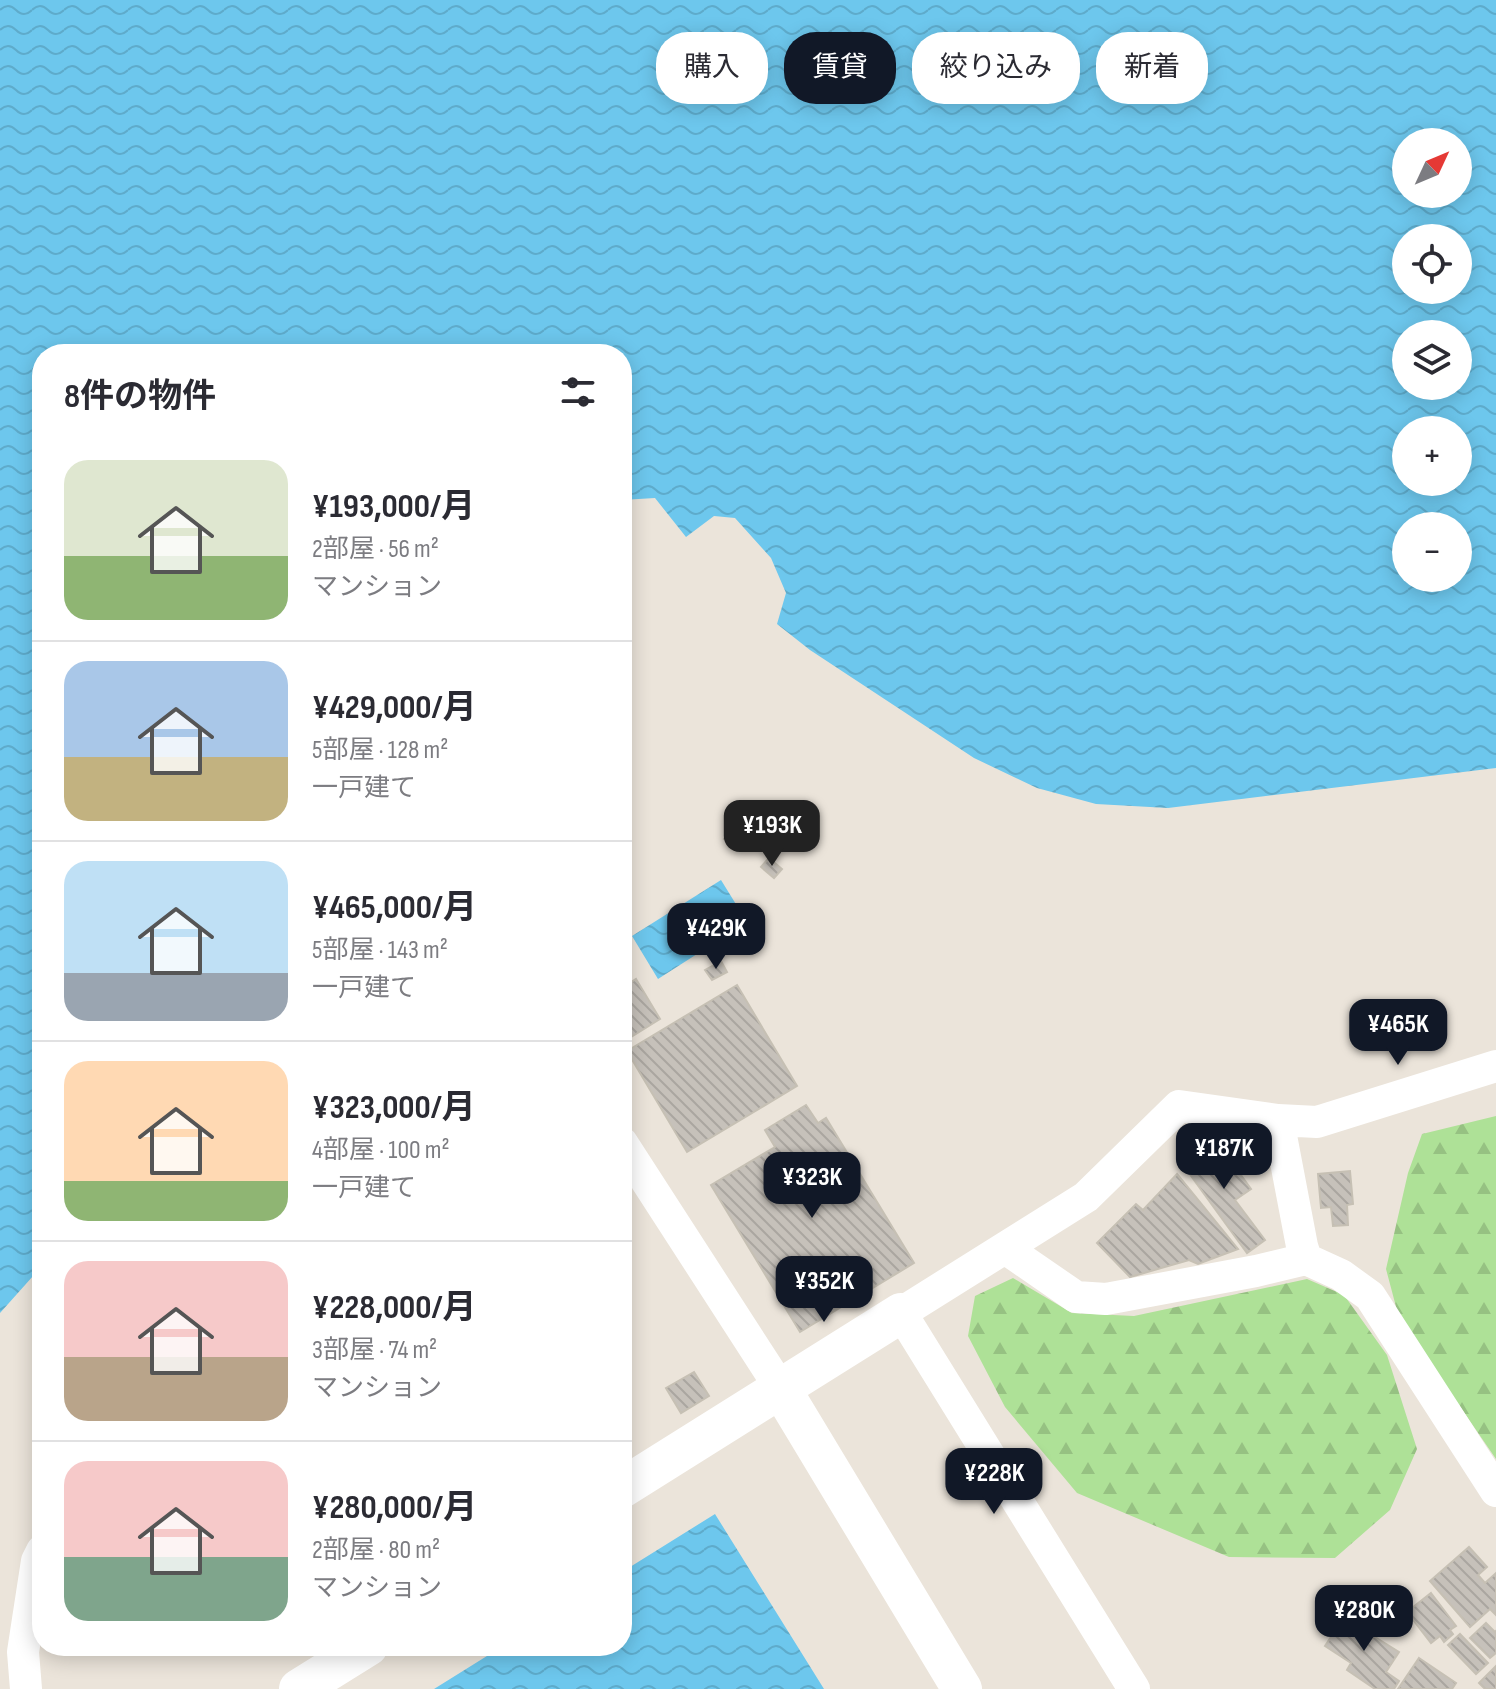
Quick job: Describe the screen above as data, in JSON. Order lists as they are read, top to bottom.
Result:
{
  "north": "top right",
  "page": {
    "chip": [
      "購入",
      "賃貸",
      "絞り込み",
      "新着"
    ],
    "map_buttons": ["+", "−"],
    "heading": "8件の物件",
    "list": [
      {
        "name": "¥193,000/月",
        "note": "2部屋 · 56 m² · マンション"
      },
      {
        "name": "¥429,000/月",
        "note": "5部屋 · 128 m² · 一戸建て"
      },
      {
        "name": "¥465,000/月",
        "note": "5部屋 · 143 m² · 一戸建て"
      },
      {
        "name": "¥323,000/月",
        "note": "4部屋 · 100 m² · 一戸建て"
      },
      {
        "name": "¥228,000/月",
        "note": "3部屋 · 74 m² · マンション"
      },
      {
        "name": "¥280,000/月",
        "note": "2部屋 · 80 m² · マンション"
      }
    ],
    "price": [
      "¥193K",
      "¥429K",
      "¥465K",
      "¥187K",
      "¥323K",
      "¥352K",
      "¥228K",
      "¥280K"
    ]
  }
}
